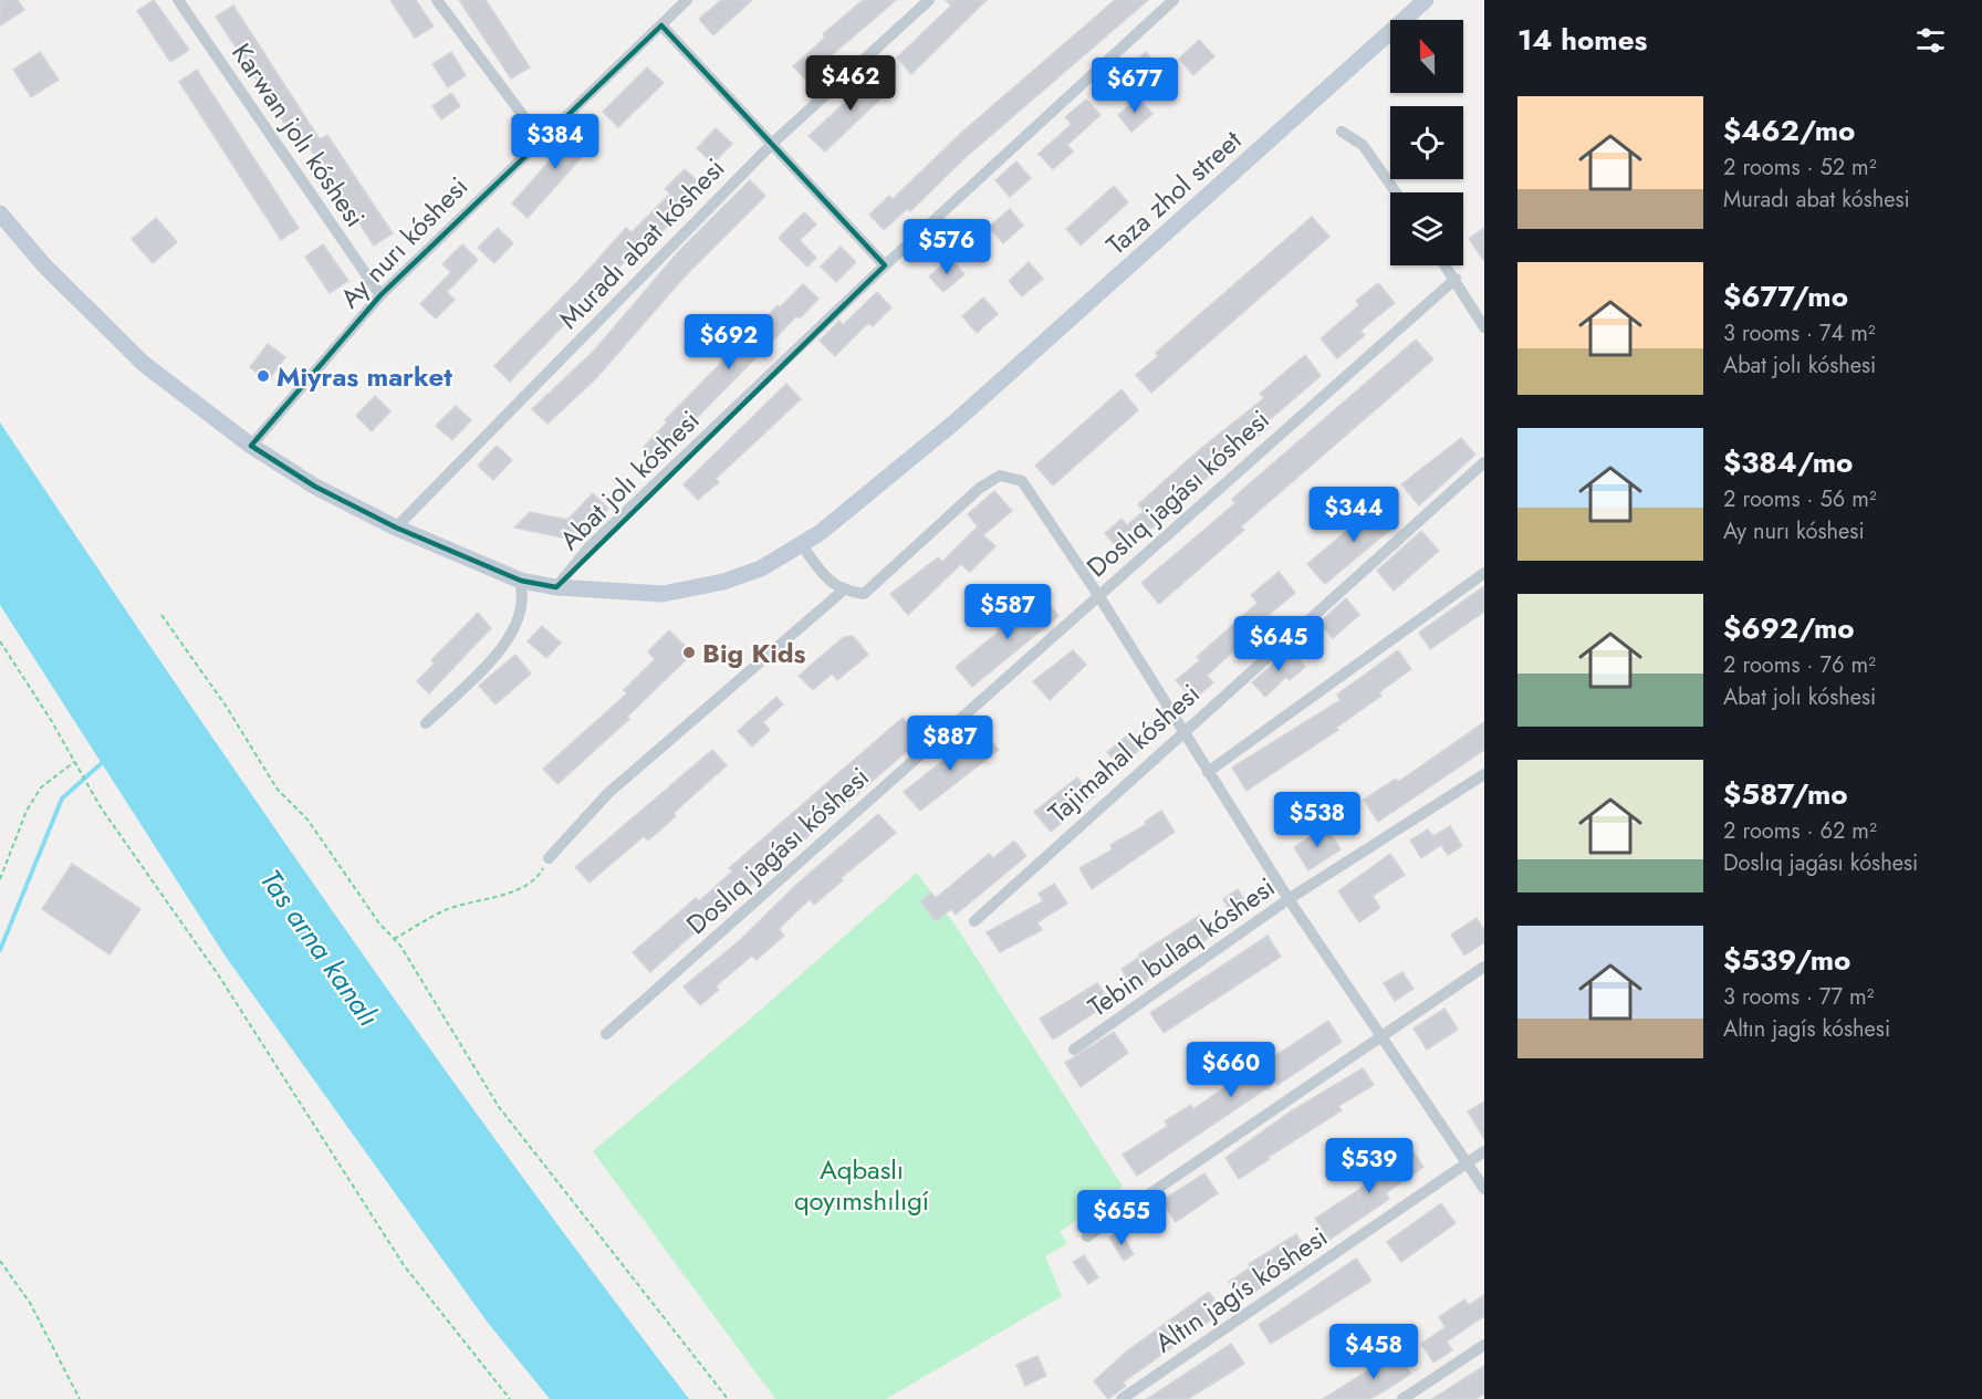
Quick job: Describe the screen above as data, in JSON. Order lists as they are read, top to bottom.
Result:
{
  "streets": {
    "main road": ["Taza zhol street"],
    "street": [
      "Karwan jolı kóshesi",
      "Ay nurı kóshesi",
      "Muradı abat kóshesi",
      "Abat jolı kóshesi",
      "Doslıq jaǵası kóshesi",
      "Tajimahal kóshesi",
      "Tebin bulaq kóshesi",
      "Altın jaǵıs kóshesi"
    ]
  },
  "crossings": [
    ["Karwan jolı kóshesi", "Ay nurı kóshesi"],
    ["Taza zhol street", "Ay nurı kóshesi"],
    ["Taza zhol street", "Muradı abat kóshesi"],
    ["Taza zhol street", "Abat jolı kóshesi"]
  ],
  "water": ["Tas arna kanalı"],
  "parks": ["Aqbaslı qoyımshılıǵı"],
  "places": ["Miyras market", "Big Kids"],
  "north": "top",
  "page": {
    "heading": "14 homes",
    "price": [
      "$462",
      "$677",
      "$384",
      "$576",
      "$692",
      "$344",
      "$587",
      "$645",
      "$887",
      "$538",
      "$660",
      "$539",
      "$655",
      "$458"
    ],
    "list": [
      {
        "name": "$462/mo",
        "note": "2 rooms · 52 m² · Muradı abat kóshesi"
      },
      {
        "name": "$677/mo",
        "note": "3 rooms · 74 m² · Abat jolı kóshesi"
      },
      {
        "name": "$384/mo",
        "note": "2 rooms · 56 m² · Ay nurı kóshesi"
      },
      {
        "name": "$692/mo",
        "note": "2 rooms · 76 m² · Abat jolı kóshesi"
      },
      {
        "name": "$587/mo",
        "note": "2 rooms · 62 m² · Doslıq jaǵası kóshesi"
      },
      {
        "name": "$539/mo",
        "note": "3 rooms · 77 m² · Altın jaǵıs kóshesi"
      }
    ]
  }
}
